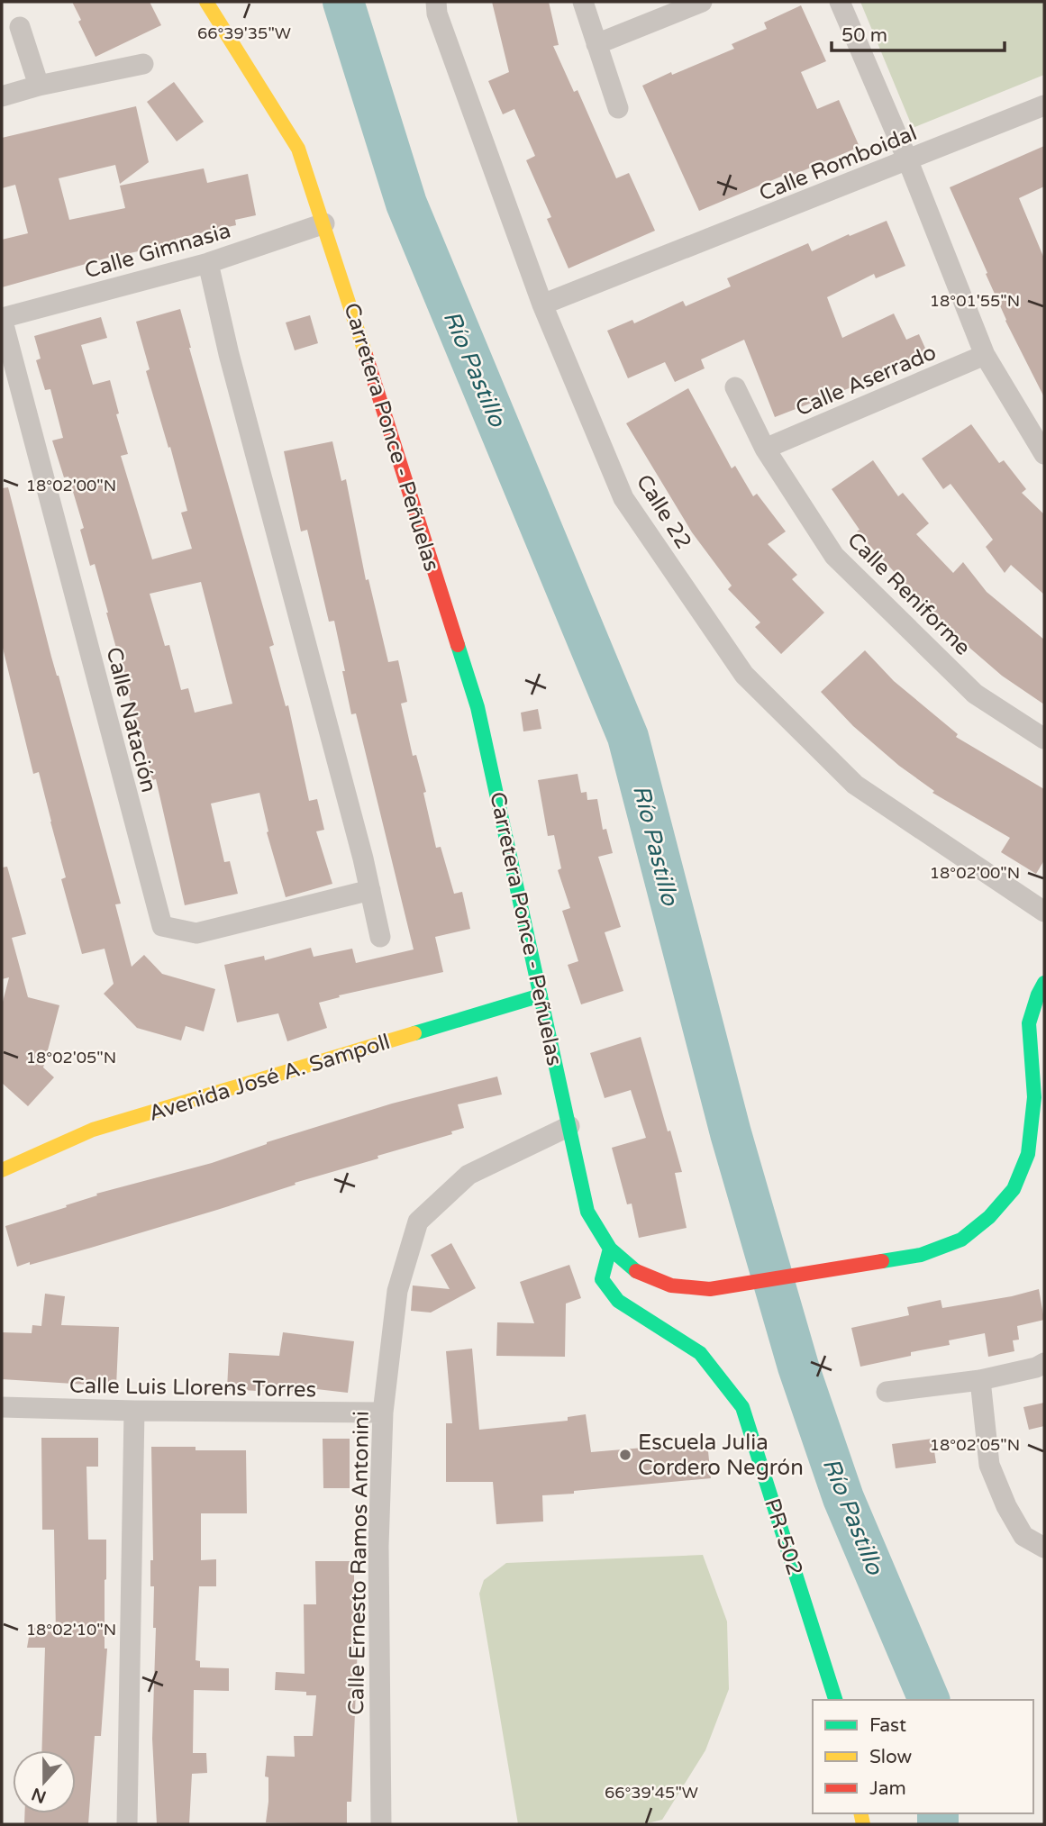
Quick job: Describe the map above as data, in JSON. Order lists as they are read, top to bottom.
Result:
{
  "streets": {
    "main road": ["Carretera Ponce - Peñuelas", "Avenida José A. Sampoll", "PR-502"],
    "street": [
      "Calle Romboidal",
      "Calle Gimnasia",
      "Calle Aserrado",
      "Calle 22",
      "Calle Reniforme",
      "Calle Natación",
      "Calle Luis Llorens Torres",
      "Calle Ernesto Ramos Antonini"
    ]
  },
  "crossings": [
    ["Calle Romboidal", "Calle 22"],
    ["Calle Gimnasia", "Carretera Ponce - Peñuelas"],
    ["Calle Gimnasia", "Calle Natación"],
    ["Calle Aserrado", "Calle Reniforme"],
    ["Carretera Ponce - Peñuelas", "Avenida José A. Sampoll"],
    ["Carretera Ponce - Peñuelas", "PR-502"],
    ["Carretera Ponce - Peñuelas", "Calle Ernesto Ramos Antonini"],
    ["Calle Luis Llorens Torres", "Calle Ernesto Ramos Antonini"]
  ],
  "water": ["Río Pastillo"],
  "places": ["Escuela Julia Cordero Negrón"],
  "legend": ["Fast", "Slow", "Jam"],
  "scale_bar": "50 m",
  "north": "bottom",
  "coordinates": [
    "66°39'35\"W",
    "18°01'55\"N",
    "18°02'00\"N",
    "18°02'05\"N",
    "18°02'10\"N",
    "66°39'45\"W"
  ]
}
